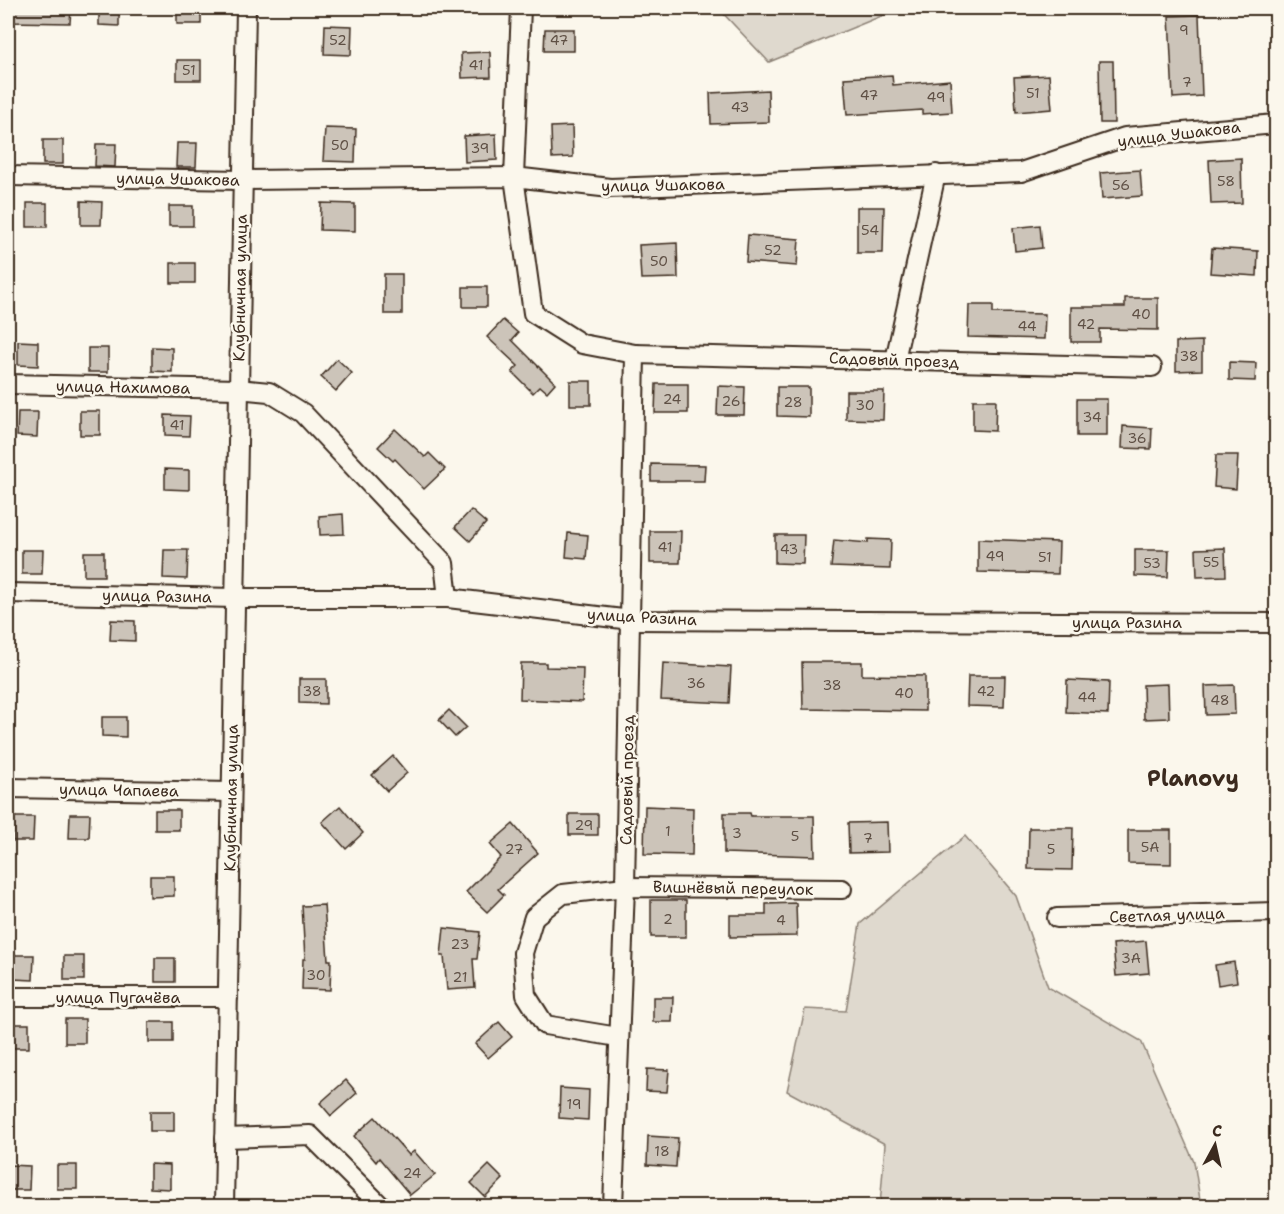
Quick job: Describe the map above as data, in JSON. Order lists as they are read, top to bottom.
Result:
{
  "streets": {
    "street": [
      "улица Ушакова",
      "Клубничная улица",
      "Садовый проезд",
      "улица Нахимова",
      "улица Разина",
      "улица Чапаева",
      "Вишнёвый переулок",
      "Светлая улица",
      "улица Пугачёва"
    ]
  },
  "crossings": [
    ["улица Ушакова", "Клубничная улица"],
    ["улица Ушакова", "Садовый проезд"],
    ["Клубничная улица", "улица Нахимова"],
    ["Клубничная улица", "улица Разина"],
    ["Клубничная улица", "улица Чапаева"],
    ["Клубничная улица", "улица Пугачёва"],
    ["Садовый проезд", "улица Разина"],
    ["Садовый проезд", "Вишнёвый переулок"]
  ],
  "districts": ["Planovy"],
  "house_numbers": [
    "9",
    "52",
    "47",
    "41",
    "51",
    "7",
    "51",
    "47",
    "49",
    "43",
    "50",
    "39",
    "58",
    "56",
    "54",
    "52",
    "50",
    "40",
    "42",
    "44",
    "38",
    "24",
    "26",
    "28",
    "30",
    "34",
    "41",
    "36",
    "41",
    "43",
    "49",
    "51",
    "55",
    "53",
    "36",
    "38",
    "38",
    "42",
    "40",
    "44",
    "48",
    "29",
    "1",
    "3",
    "5",
    "7",
    "5А",
    "27",
    "5",
    "2",
    "4",
    "23",
    "3А",
    "30",
    "21",
    "19",
    "18",
    "24"
  ],
  "north": "top"
}
